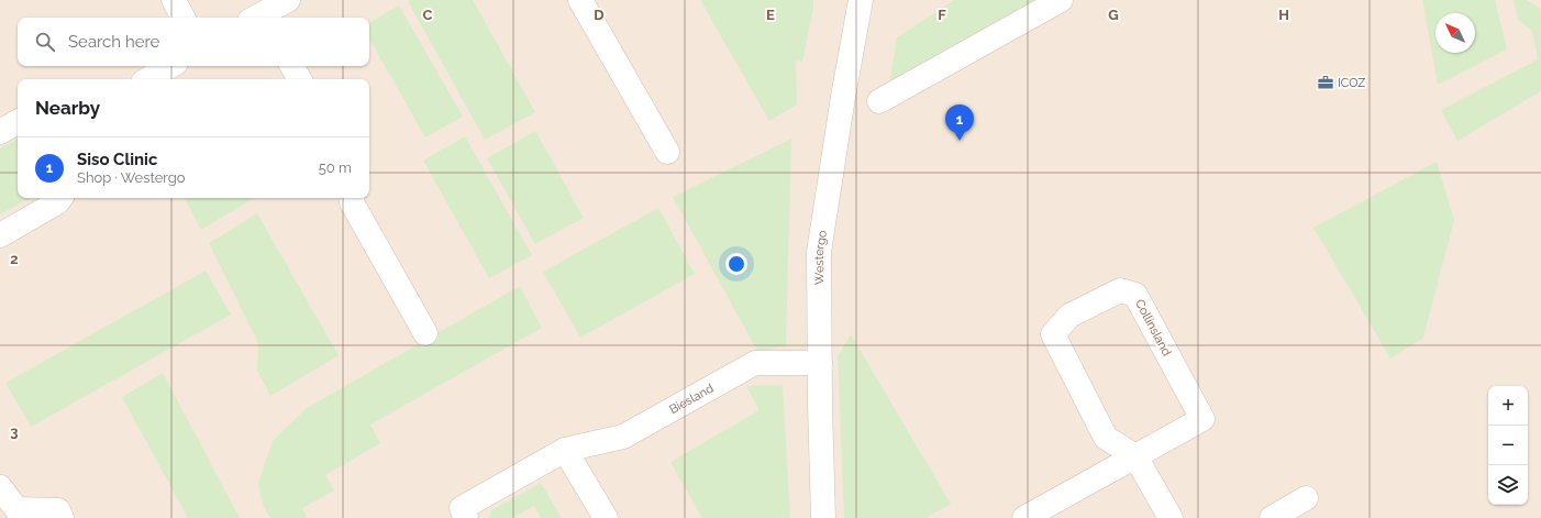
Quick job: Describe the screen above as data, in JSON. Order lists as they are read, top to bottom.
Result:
{
  "streets": {
    "street": ["Westergo", "Collinsland", "Biesland"]
  },
  "crossings": [
    ["Westergo", "Biesland"]
  ],
  "places": {
    "office": ["ICOZ"]
  },
  "north": "top left",
  "page": {
    "search": "Search here",
    "heading": "Nearby",
    "pins": "1",
    "list": [
      {
        "mark": "1",
        "name": "Siso Clinic",
        "note": "Shop · Westergo",
        "value": "50 m"
      }
    ],
    "map_buttons": ["+", "−"]
  },
  "grid": {
    "columns": [
      "C",
      "D",
      "E",
      "F",
      "G",
      "H"
    ],
    "rows": ["2", "3"]
  }
}
